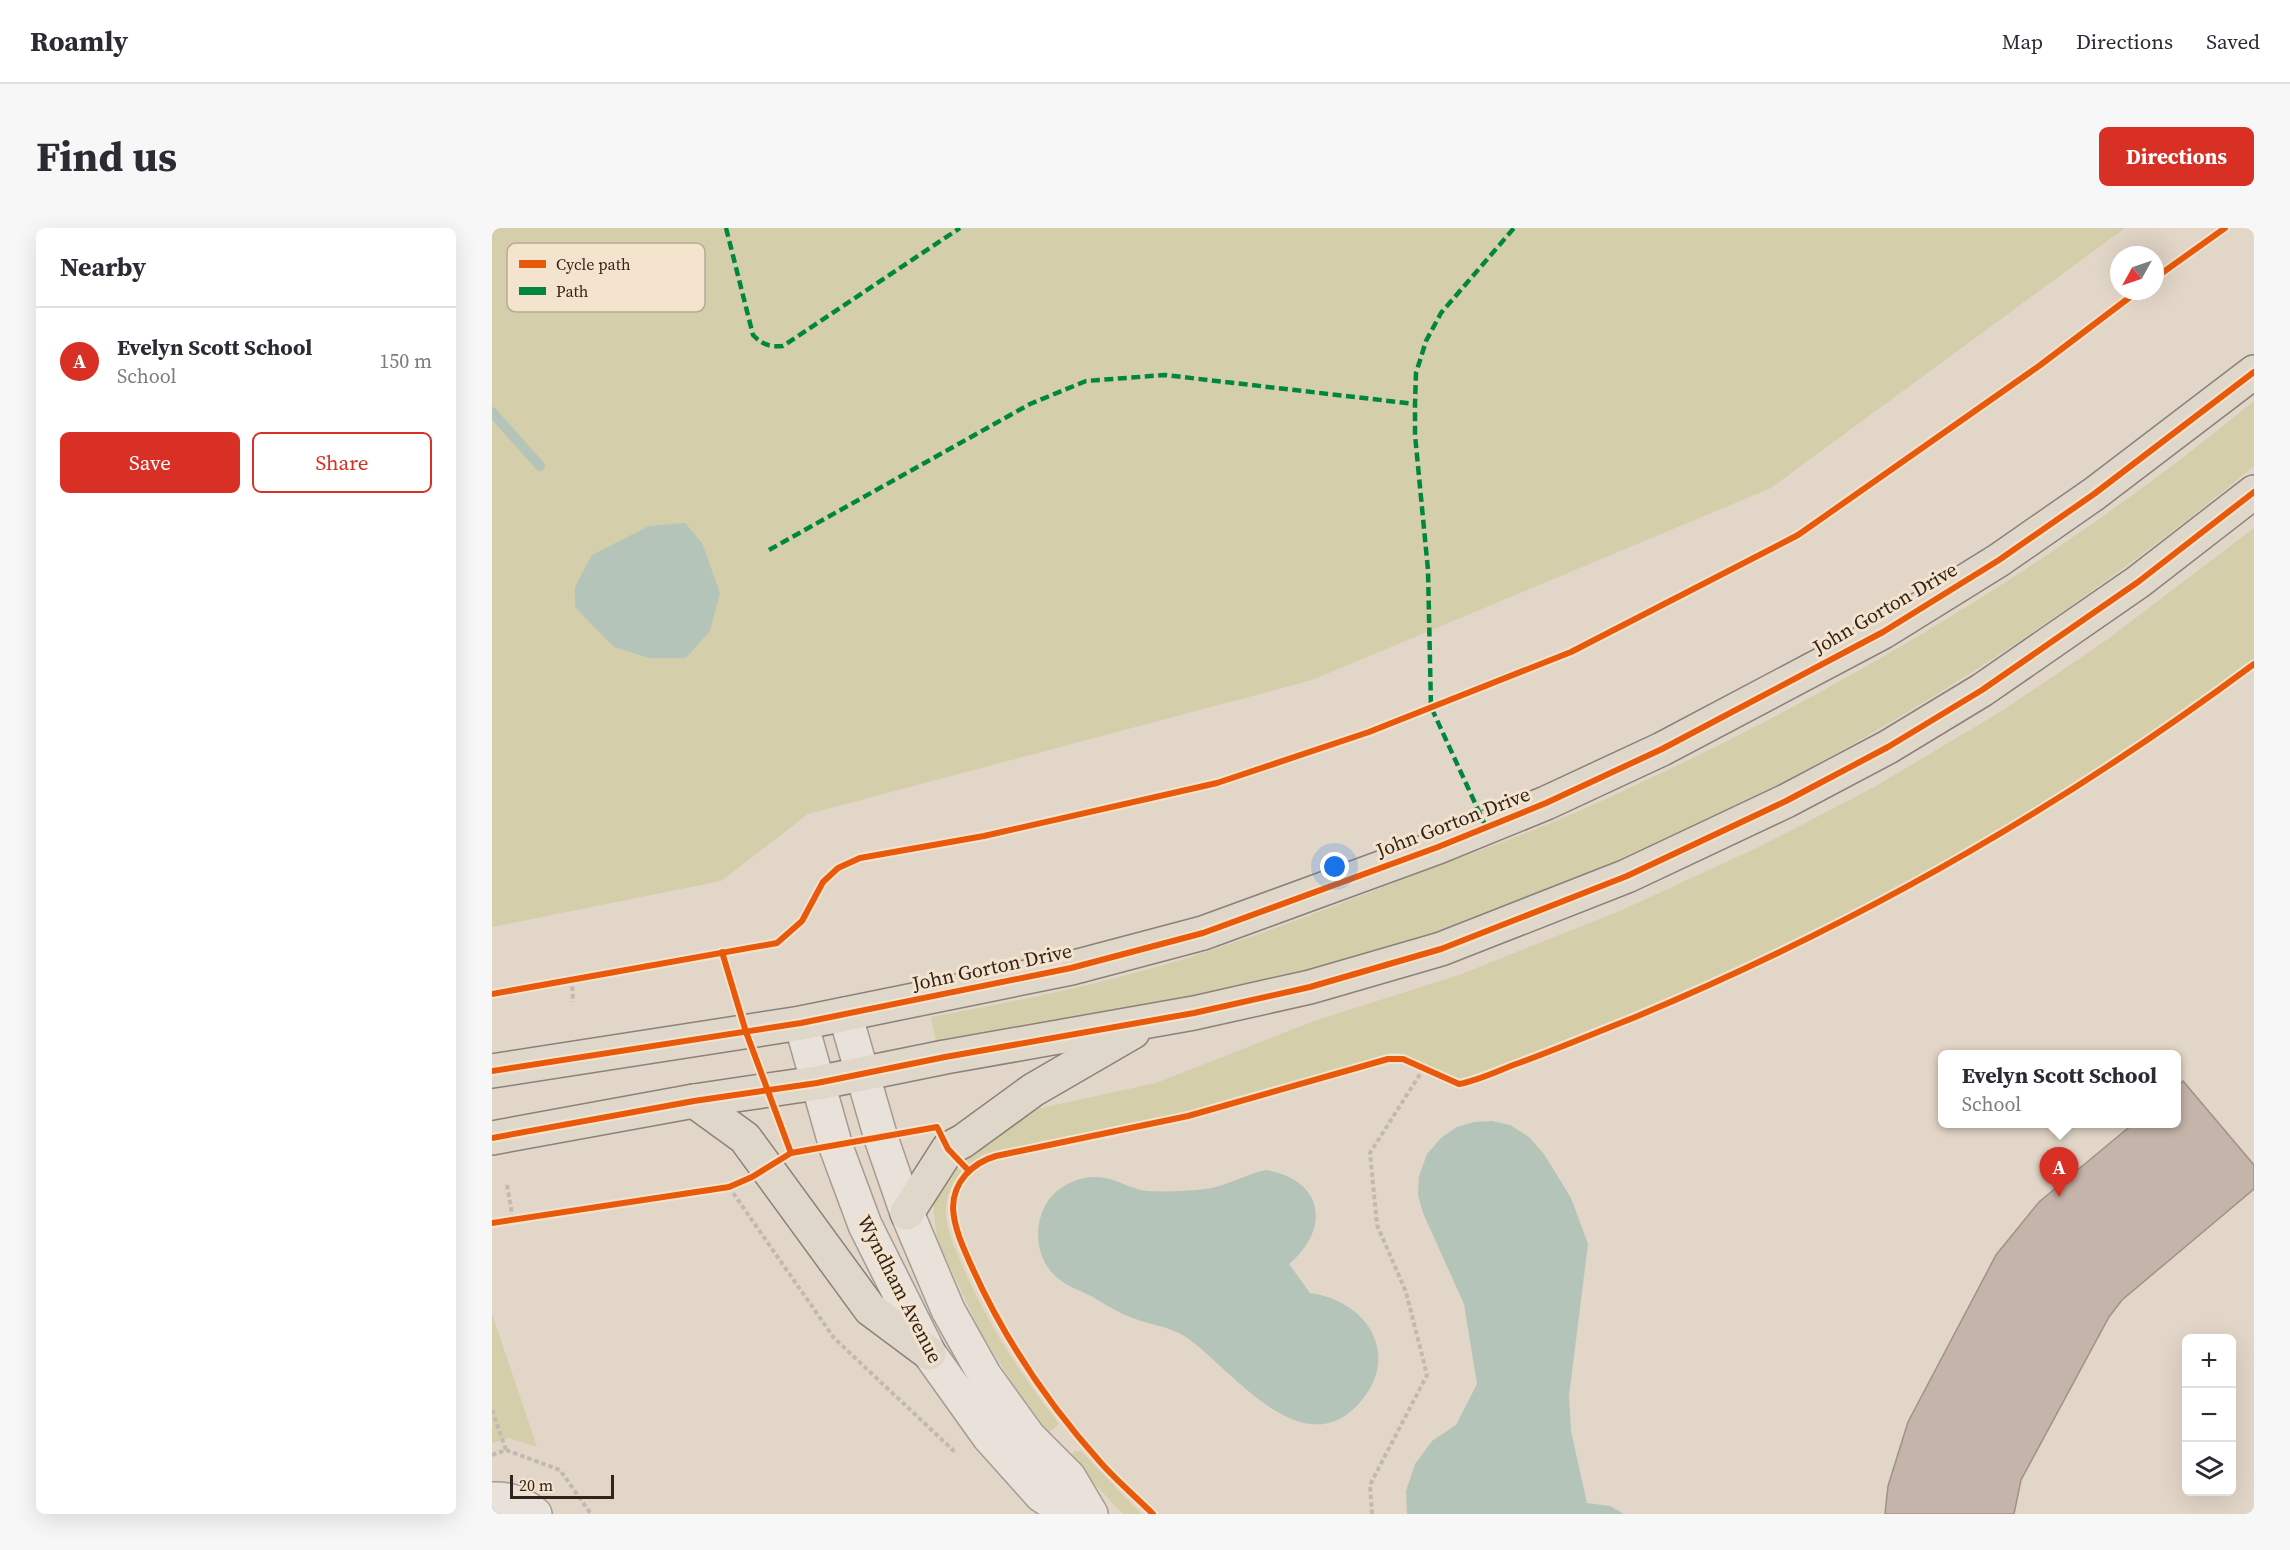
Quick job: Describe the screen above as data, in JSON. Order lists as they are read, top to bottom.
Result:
{
  "streets": {
    "main road": ["John Gorton Drive"],
    "street": ["Wyndham Avenue"]
  },
  "crossings": [
    ["John Gorton Drive", "Wyndham Avenue"]
  ],
  "legend": ["Cycle path", "Path"],
  "scale_bar": "20 m",
  "north": "bottom left",
  "page": {
    "header": "Roamly",
    "nav": ["Map", "Directions", "Saved"],
    "title": "Find us",
    "buttons": [
      "Directions",
      ["Save", "Share"]
    ],
    "heading": "Nearby",
    "list": [
      {
        "mark": "A",
        "name": "Evelyn Scott School",
        "note": "School",
        "value": "150 m"
      }
    ],
    "popup": ["Evelyn Scott School", "School"],
    "pins": "A",
    "map_buttons": ["+", "−"],
    "scale": "20 m"
  }
}
